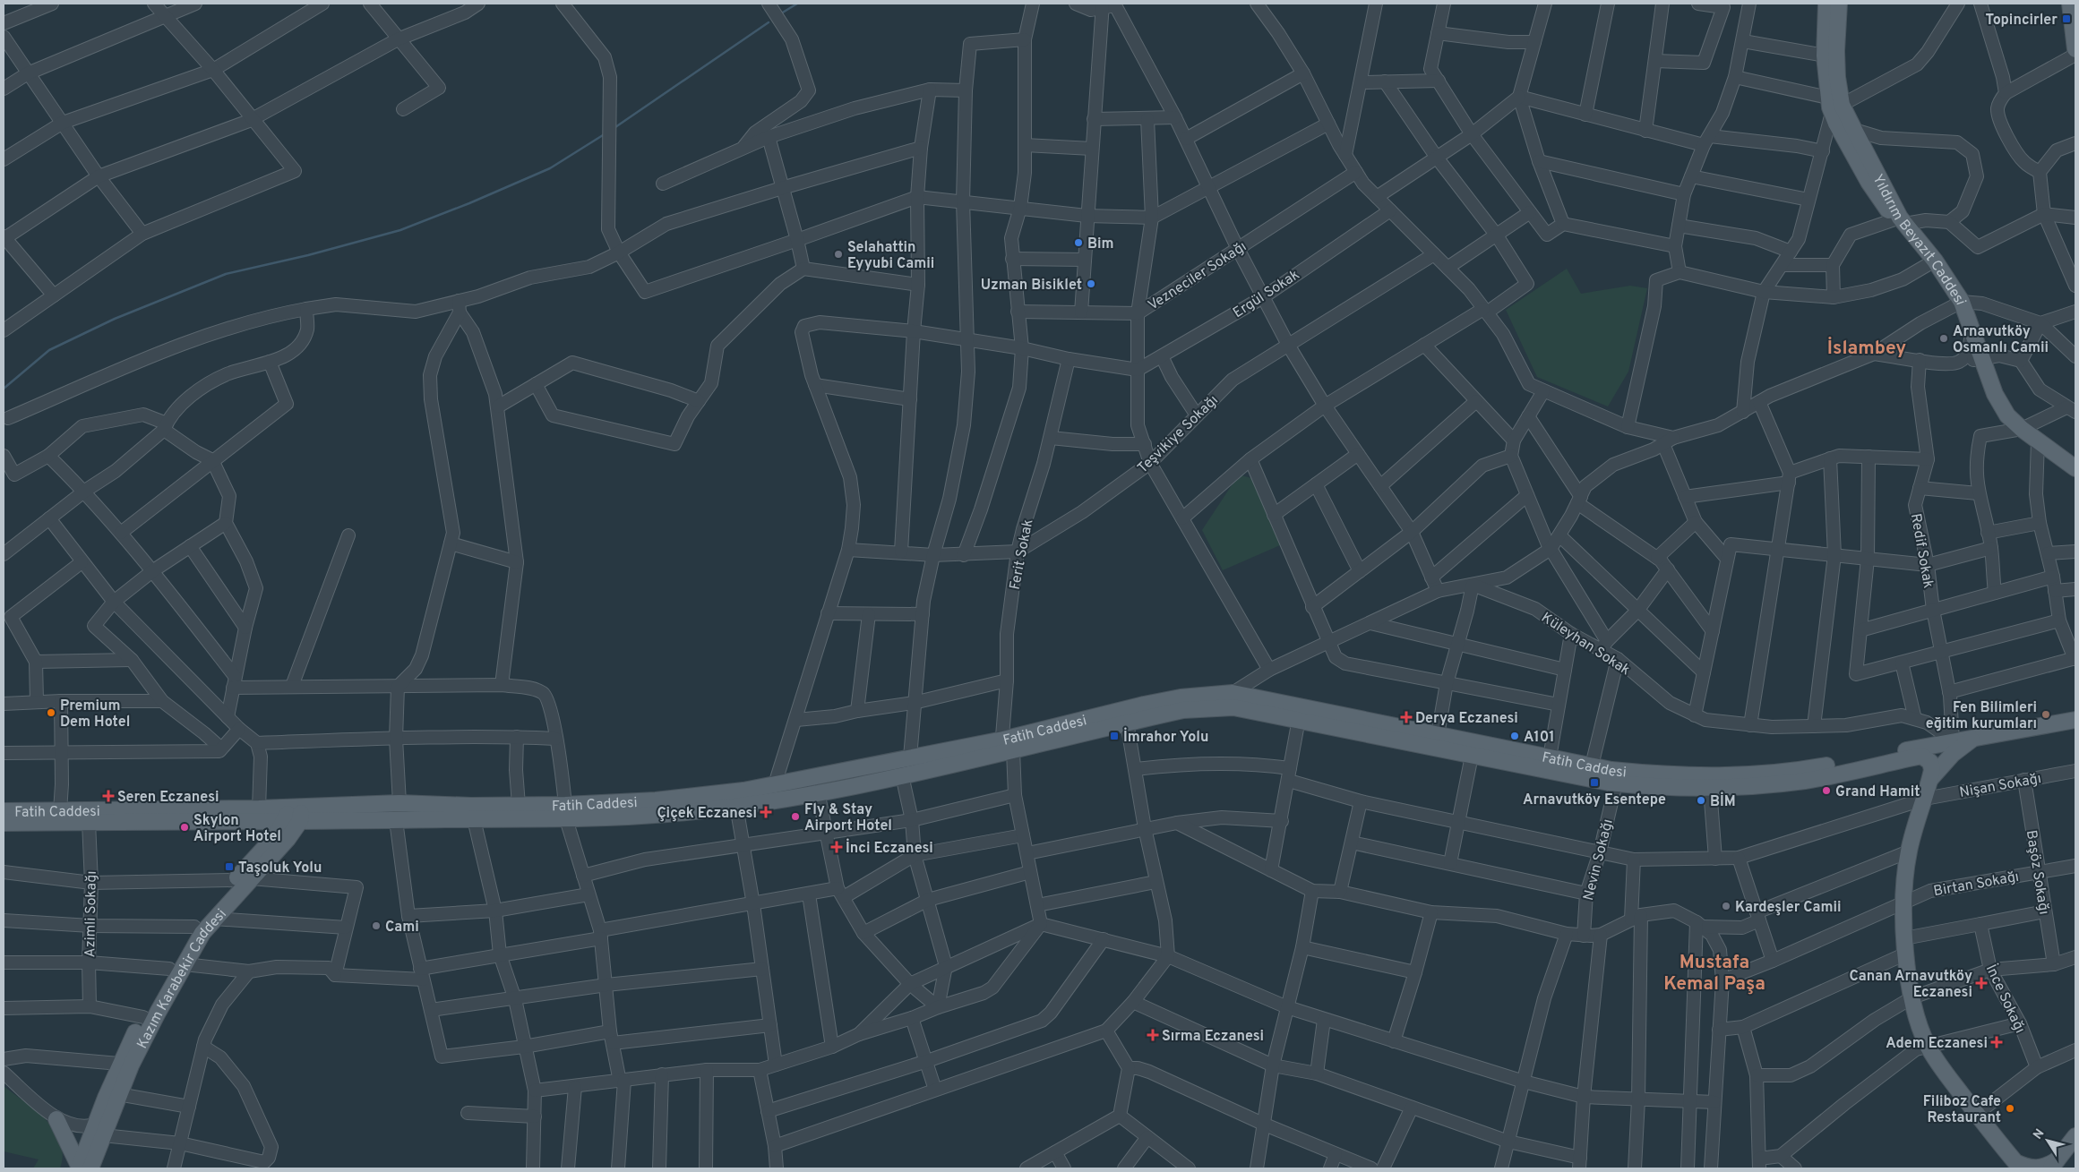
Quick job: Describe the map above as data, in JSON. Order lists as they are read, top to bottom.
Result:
{
  "streets": {
    "main road": ["Yıldırım Beyazıt Caddesi", "Fatih Caddesi", "Kazım Karabekir Caddesi"],
    "street": [
      "Vezneciler Sokağı",
      "Ergül Sokak",
      "Teşvikiye Sokağı",
      "Redif Sokak",
      "Ferit Sokak",
      "Küleyhan Sokak",
      "Nişan Sokağı",
      "Nevin Sokağı",
      "Başöz Sokağı",
      "Birtan Sokağı",
      "Azimli Sokağı",
      "İnce Sokağı"
    ]
  },
  "crossings": [
    ["Teşvikiye Sokağı", "Ferit Sokak"],
    ["Redif Sokak", "Küleyhan Sokak"],
    ["Redif Sokak", "Fatih Caddesi"],
    ["Ferit Sokak", "Fatih Caddesi"],
    ["Küleyhan Sokak", "Fatih Caddesi"],
    ["Fatih Caddesi", "Azimli Sokağı"],
    ["Fatih Caddesi", "Kazım Karabekir Caddesi"],
    ["Nişan Sokağı", "Nevin Sokağı"],
    ["Nişan Sokağı", "Başöz Sokağı"],
    ["Başöz Sokağı", "Birtan Sokağı"]
  ],
  "districts": ["İslambey", "Mustafa Kemal Paşa"],
  "places": {
    "transit": [
      "Topincirler",
      "İmrahor Yolu",
      "Arnavutköy Esentepe",
      "Taşoluk Yolu"
    ],
    "other": [
      "Bim",
      "Selahattin Eyyubi Camii",
      "Uzman Bisiklet",
      "Arnavutköy Osmanlı Camii",
      "Premium Dem Hotel",
      "Fen Bilimleri eğitim kurumları",
      "A101",
      "Grand Hamit",
      "BİM",
      "Fly & Stay Airport Hotel",
      "Skylon Airport Hotel",
      "Kardeşler Camii",
      "Cami",
      "Filiboz Cafe Restaurant"
    ],
    "health": [
      "Derya Eczanesi",
      "Seren Eczanesi",
      "Çiçek Eczanesi",
      "İnci Eczanesi",
      "Canan Arnavutköy Eczanesi",
      "Sırma Eczanesi",
      "Adem Eczanesi"
    ]
  },
  "north": "top left"
}
